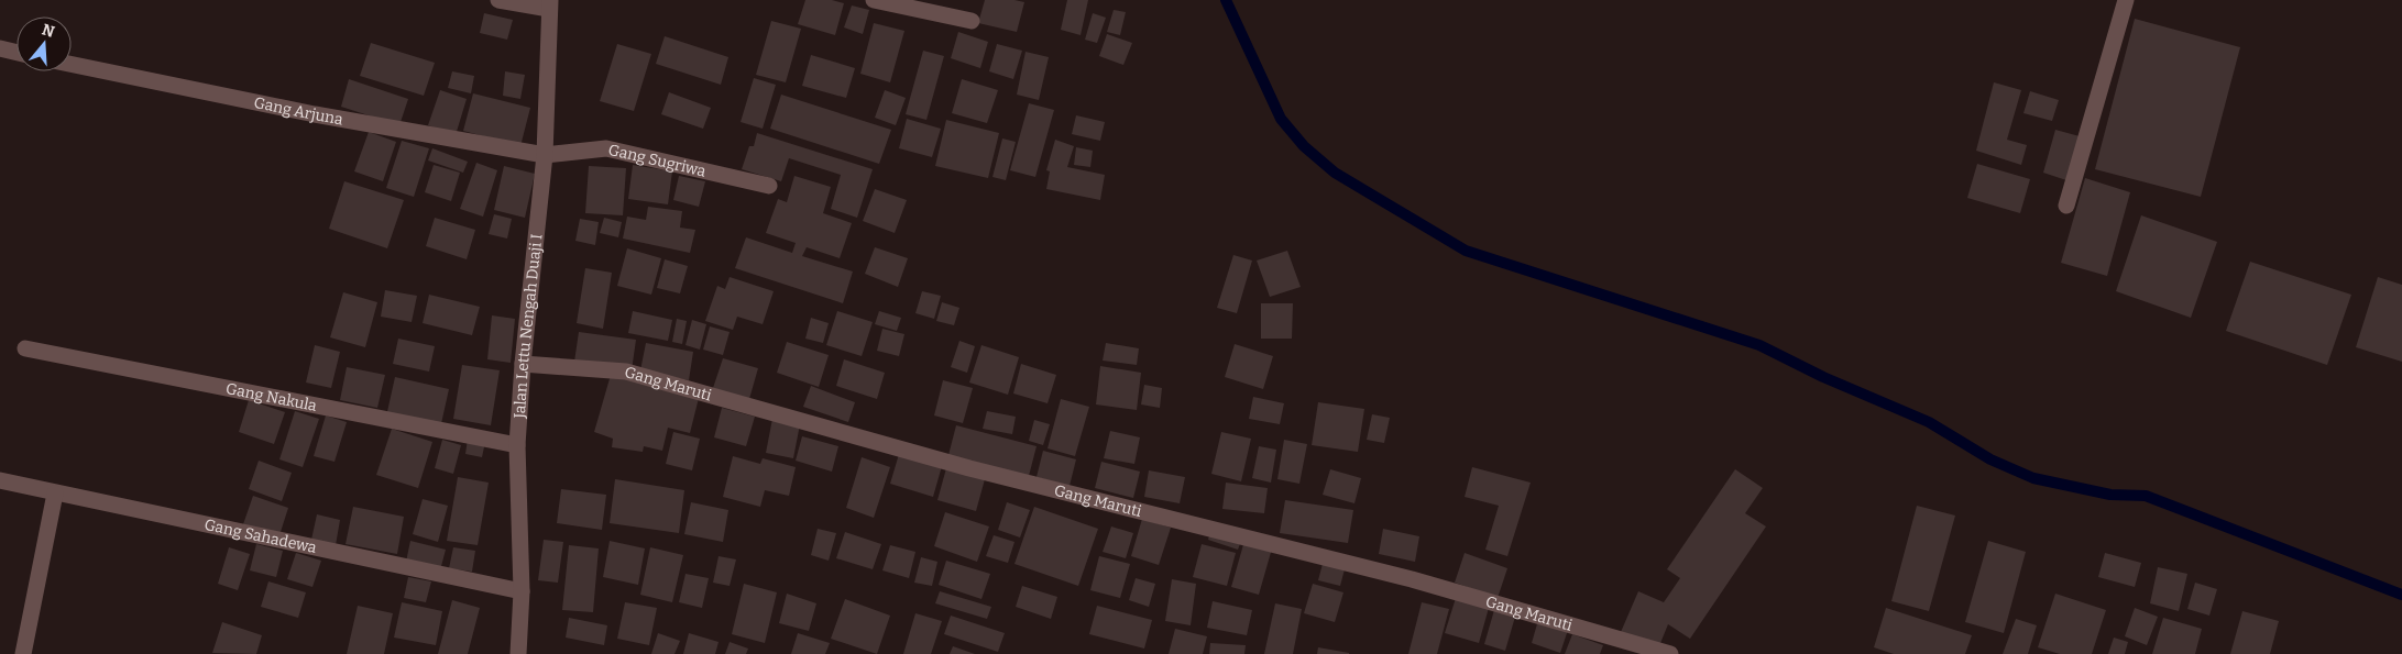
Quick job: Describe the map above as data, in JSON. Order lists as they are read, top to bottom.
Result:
{
  "streets": {
    "street": [
      "Gang Arjuna",
      "Gang Sugriwa",
      "Jalan Lettu Nengah Duaji I",
      "Gang Maruti",
      "Gang Nakula",
      "Gang Sahadewa"
    ]
  },
  "crossings": [
    ["Gang Arjuna", "Gang Sugriwa"],
    ["Gang Arjuna", "Jalan Lettu Nengah Duaji I"],
    ["Gang Sugriwa", "Jalan Lettu Nengah Duaji I"],
    ["Jalan Lettu Nengah Duaji I", "Gang Maruti"],
    ["Jalan Lettu Nengah Duaji I", "Gang Nakula"],
    ["Jalan Lettu Nengah Duaji I", "Gang Sahadewa"]
  ],
  "north": "top"
}
